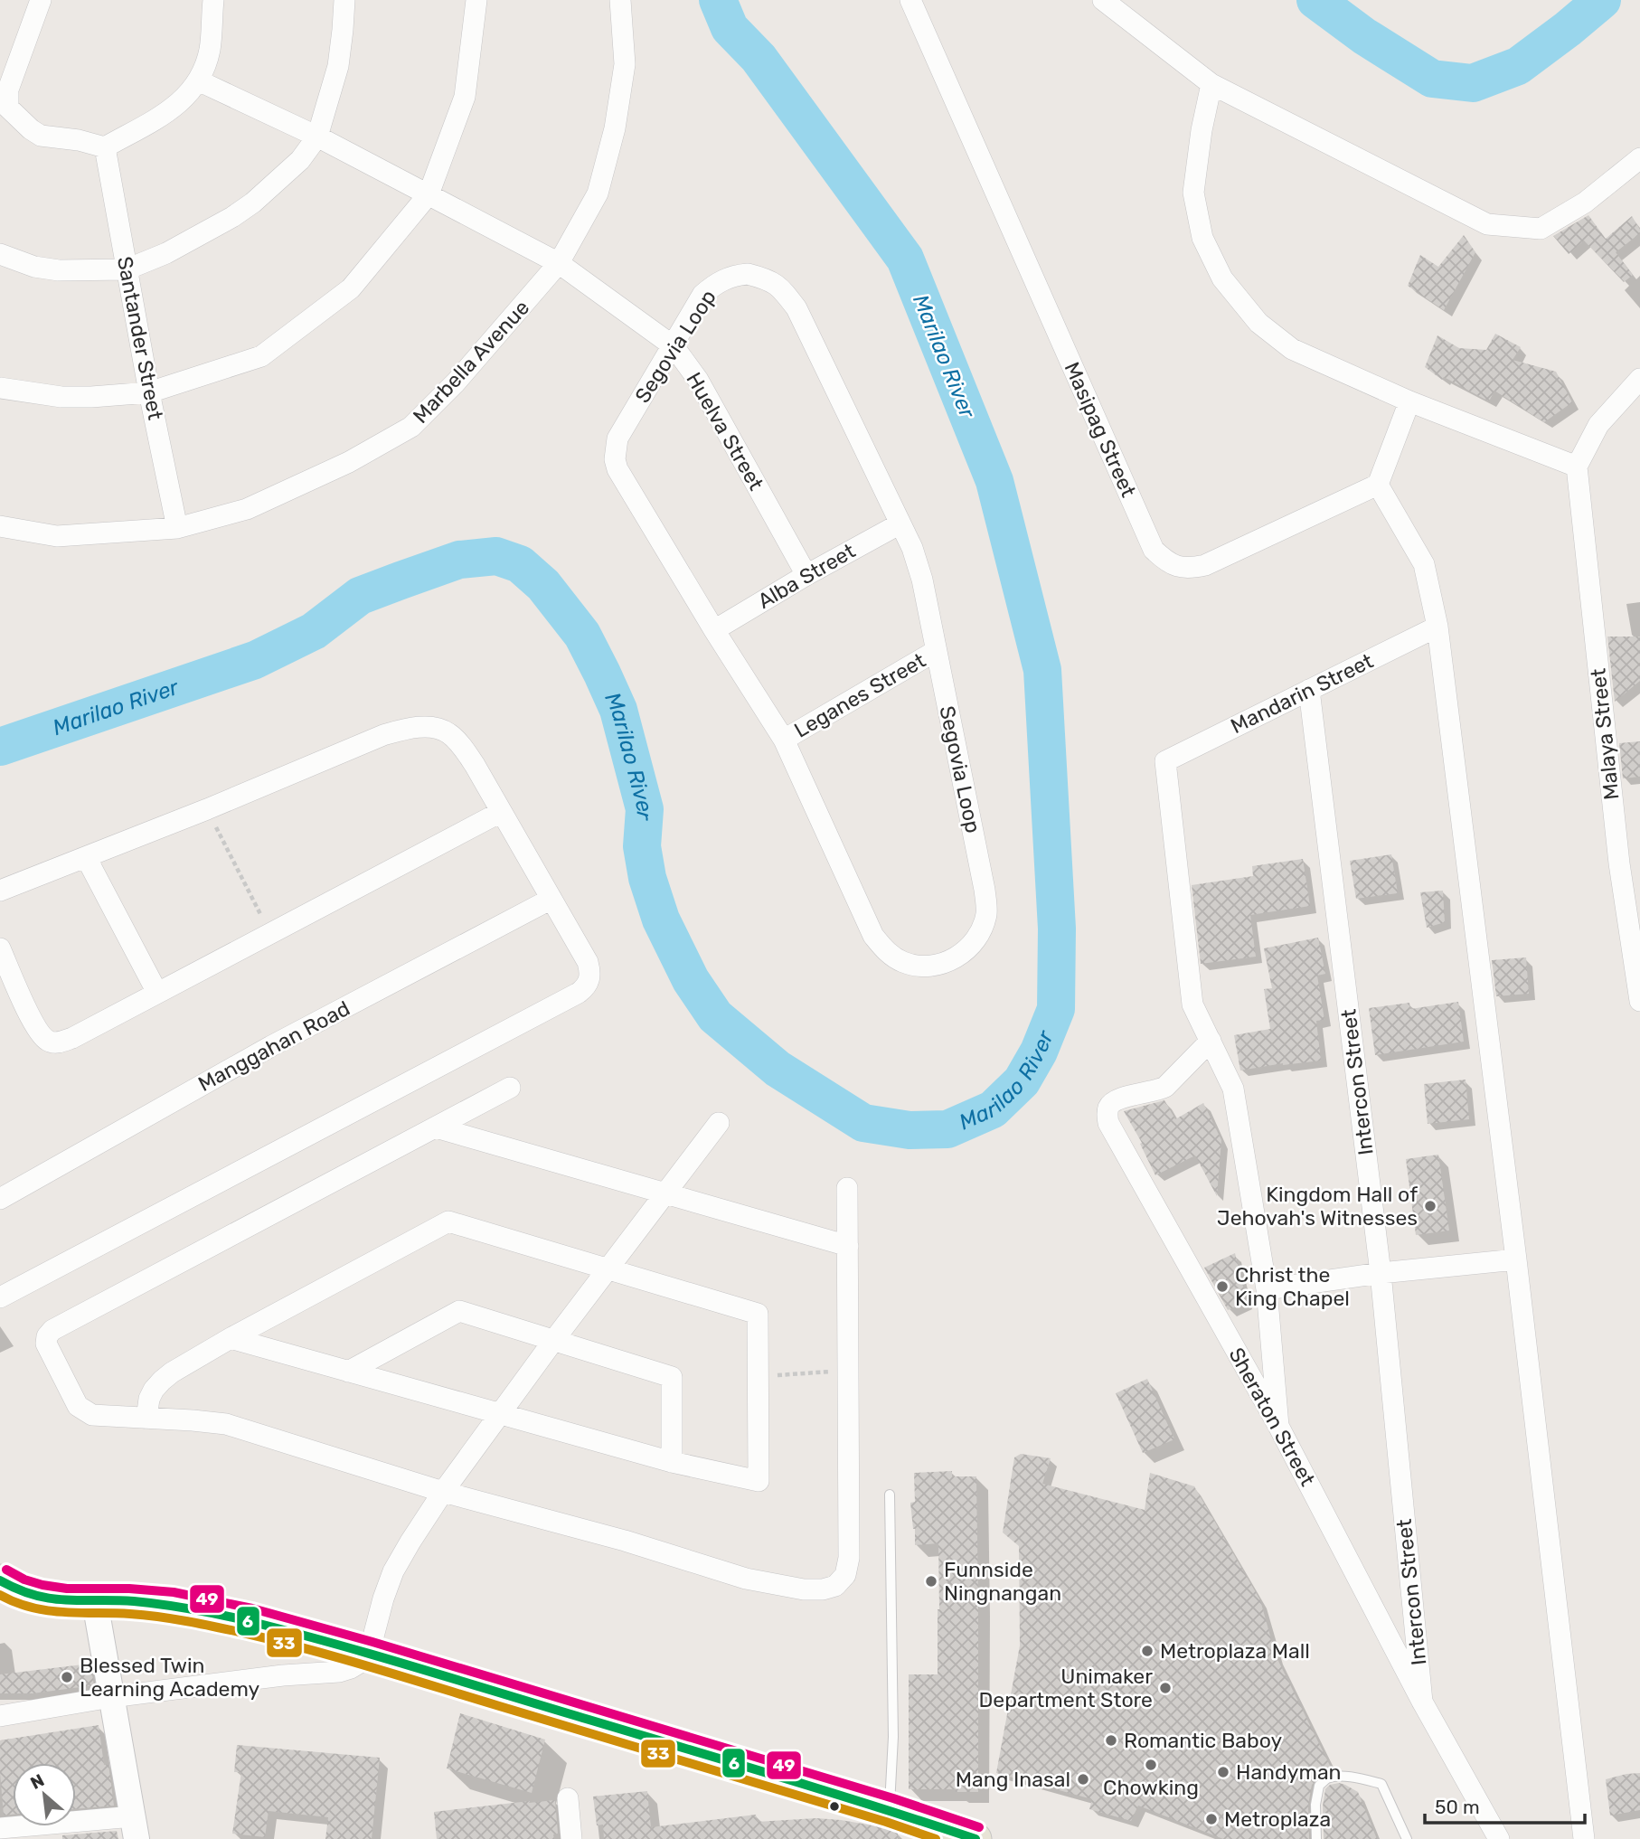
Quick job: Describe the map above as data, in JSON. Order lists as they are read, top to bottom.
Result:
{
  "streets": {
    "street": [
      "Santander Street",
      "Segovia Loop",
      "Marbella Avenue",
      "Masipag Street",
      "Huelva Street",
      "Alba Street",
      "Mandarin Street",
      "Leganes Street",
      "Malaya Street",
      "Manggahan Road",
      "Intercon Street",
      "Sheraton Street"
    ]
  },
  "crossings": [
    ["Santander Street", "Marbella Avenue"],
    ["Segovia Loop", "Huelva Street"],
    ["Segovia Loop", "Alba Street"],
    ["Segovia Loop", "Leganes Street"],
    ["Marbella Avenue", "Huelva Street"],
    ["Huelva Street", "Alba Street"],
    ["Mandarin Street", "Intercon Street"],
    ["Mandarin Street", "Sheraton Street"],
    ["Intercon Street", "Sheraton Street"]
  ],
  "water": ["Marilao River"],
  "places": [
    "Kingdom Hall of Jehovah's Witnesses",
    "Christ the King Chapel",
    "Funnside Ningnangan",
    "Metroplaza Mall",
    "Blessed Twin Learning Academy",
    "Unimaker Department Store",
    "Romantic Baboy",
    "Chowking",
    "Handyman",
    "Mang Inasal",
    "Metroplaza"
  ],
  "lines": ["transit line 49", "transit line 6", "transit line 33"],
  "scale_bar": "50 m",
  "north": "top left"
}
